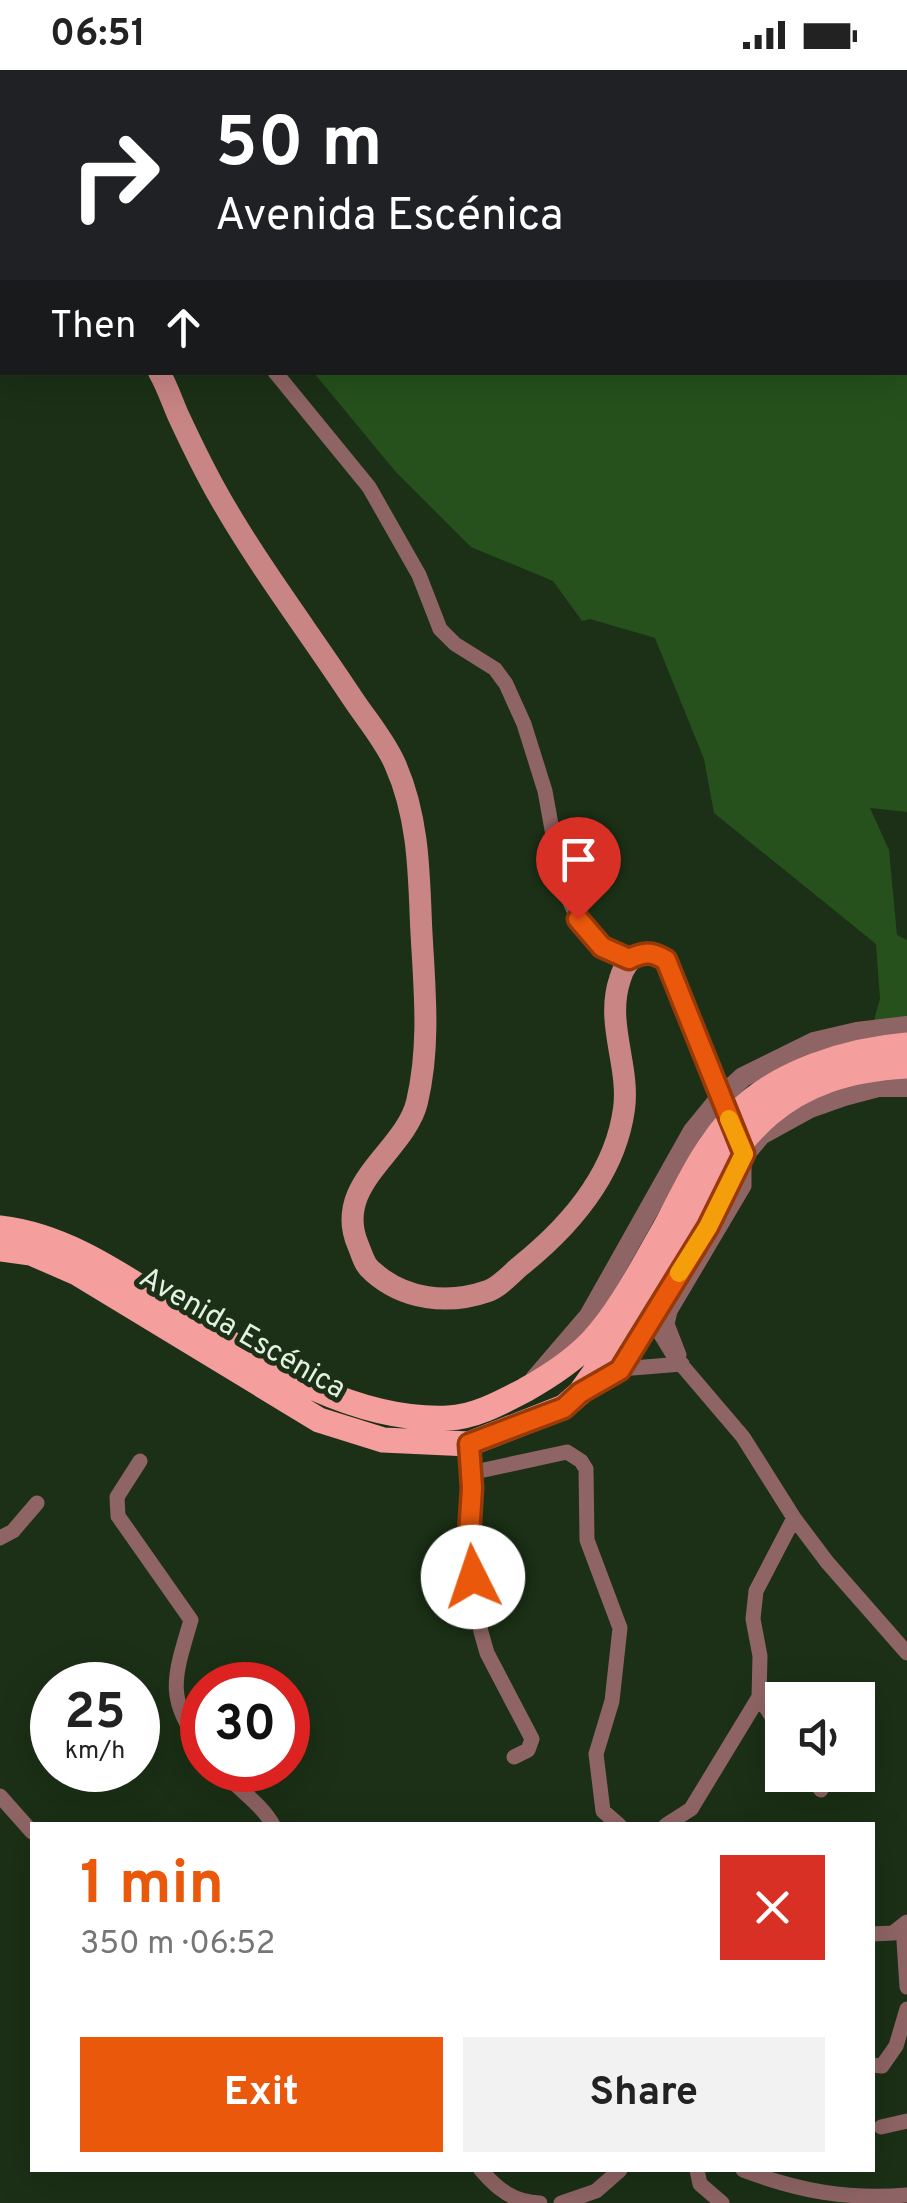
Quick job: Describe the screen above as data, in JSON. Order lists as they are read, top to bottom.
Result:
{
  "streets": {
    "main road": ["Avenida Escénica"]
  },
  "page": {
    "status": "06:51",
    "turn": ["50 m", "Avenida Escénica"],
    "then": "Then",
    "speed": "25 km/h",
    "limit": "30",
    "heading": ["1 min", "350 m · 06:52"],
    "buttons": ["Exit", "Share"]
  }
}
